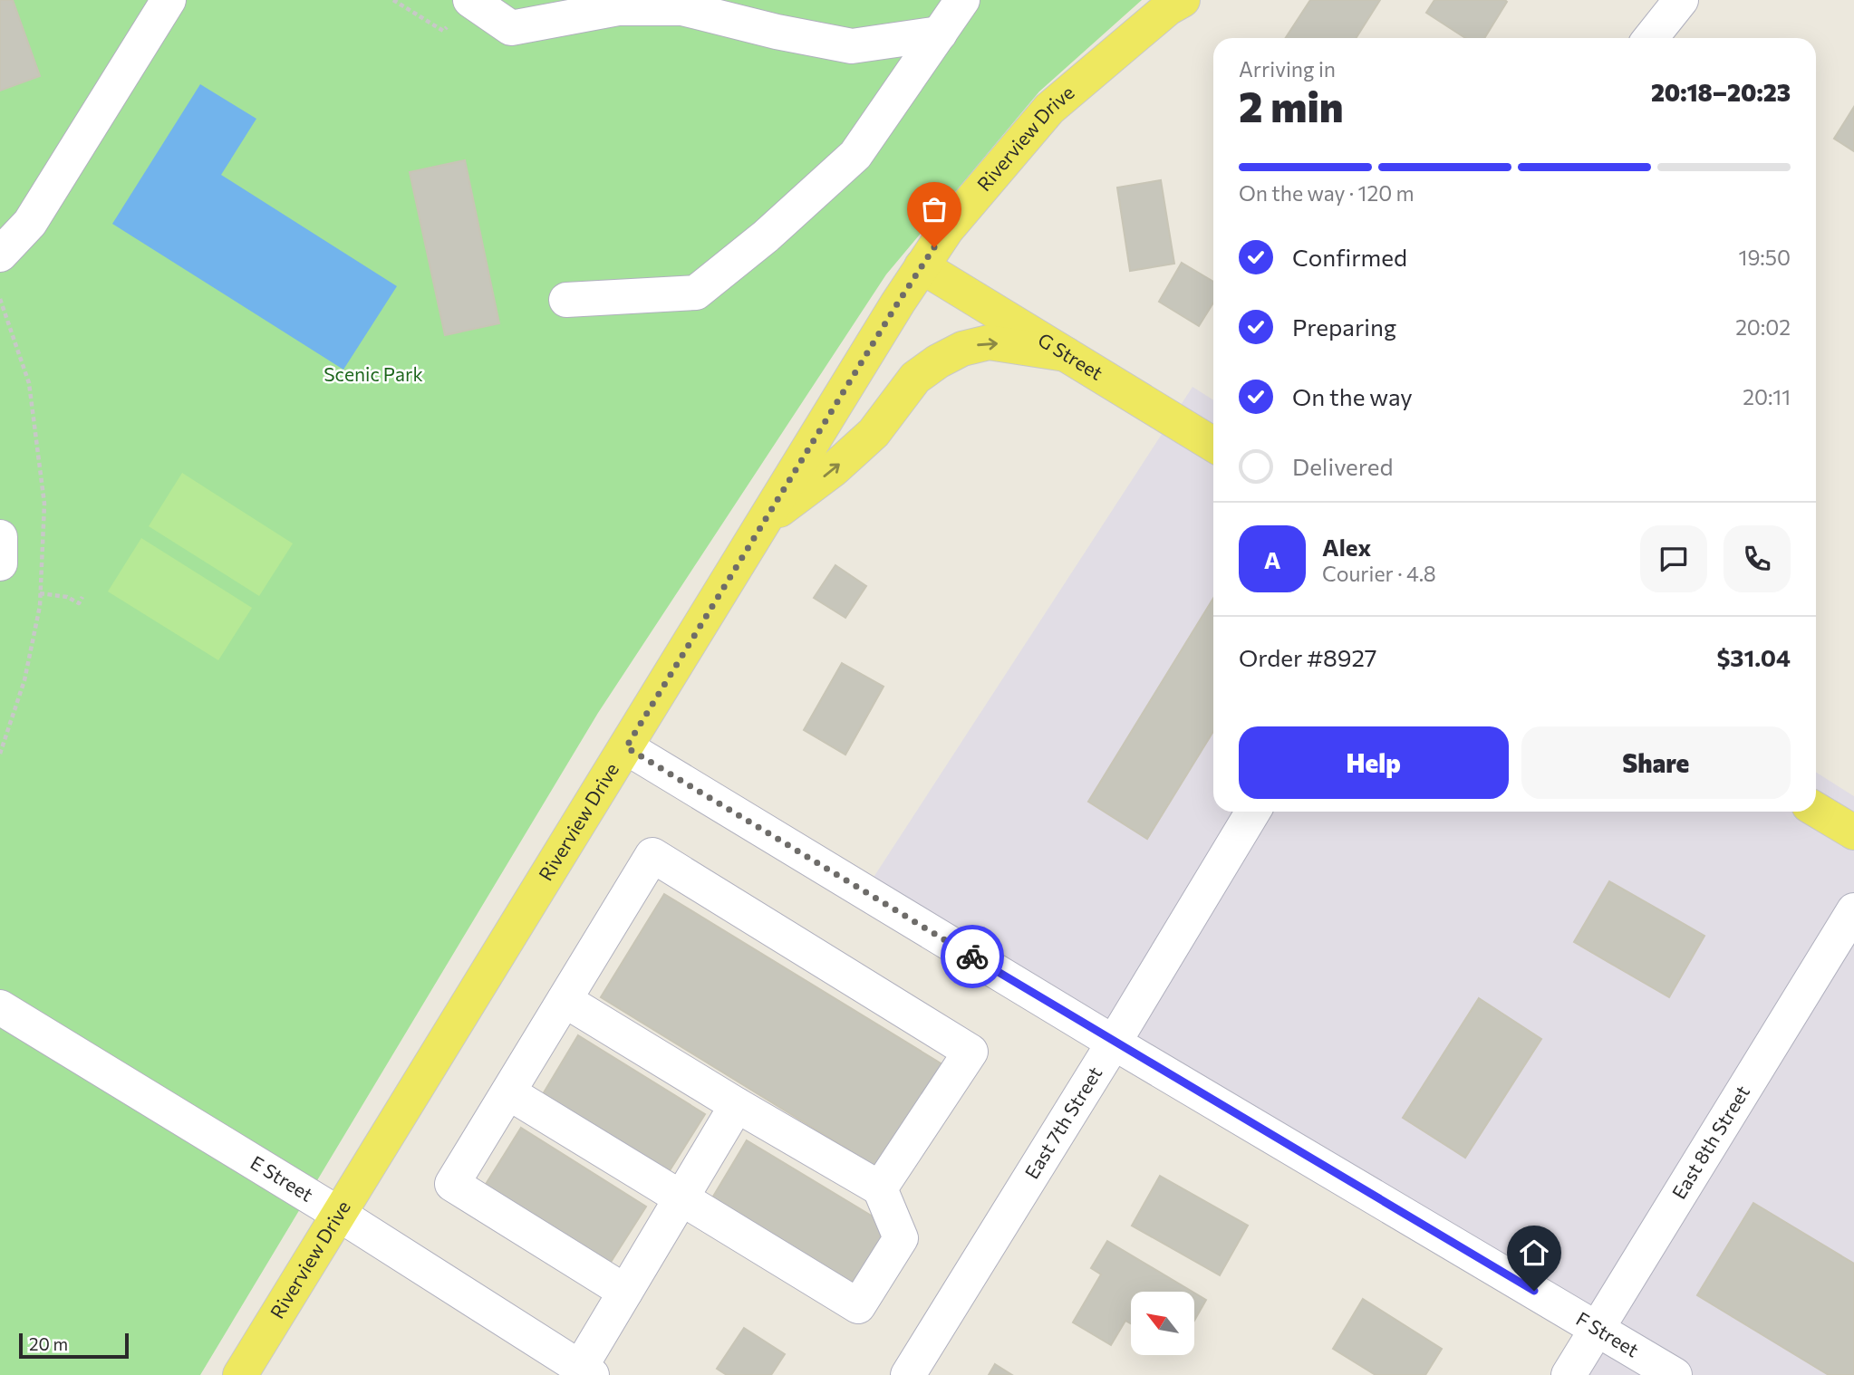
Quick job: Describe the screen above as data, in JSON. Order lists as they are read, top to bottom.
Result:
{
  "streets": {
    "main road": ["Riverview Drive", "G Street"],
    "street": [
      "East 7th Street",
      "East 8th Street",
      "E Street",
      "F Street"
    ]
  },
  "crossings": [
    ["Riverview Drive", "G Street"],
    ["Riverview Drive", "E Street"],
    ["Riverview Drive", "F Street"],
    ["East 7th Street", "F Street"],
    ["East 8th Street", "F Street"]
  ],
  "parks": ["Scenic Park"],
  "scale_bar": "20 m",
  "north": "top left",
  "page": {
    "heading": ["2 min", "Arriving in", "20:18–20:23"],
    "panel": [
      "Alex",
      "Courier · 4.8",
      "Order #8927",
      "$31.04"
    ],
    "bar": "On the way · 120 m",
    "list": [
      ["Confirmed", "19:50"],
      ["Preparing", "20:02"],
      ["On the way", "20:11"],
      "Delivered"
    ],
    "round": "A",
    "buttons": ["Help", "Share"],
    "scale": "20 m"
  }
}
